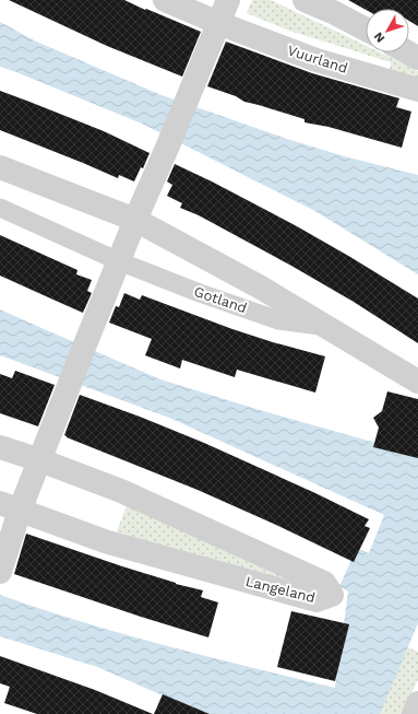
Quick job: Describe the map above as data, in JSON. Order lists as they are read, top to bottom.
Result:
{
  "streets": {
    "street": ["Vuurland", "Gotland", "Langeland"]
  },
  "north": "bottom left"
}
